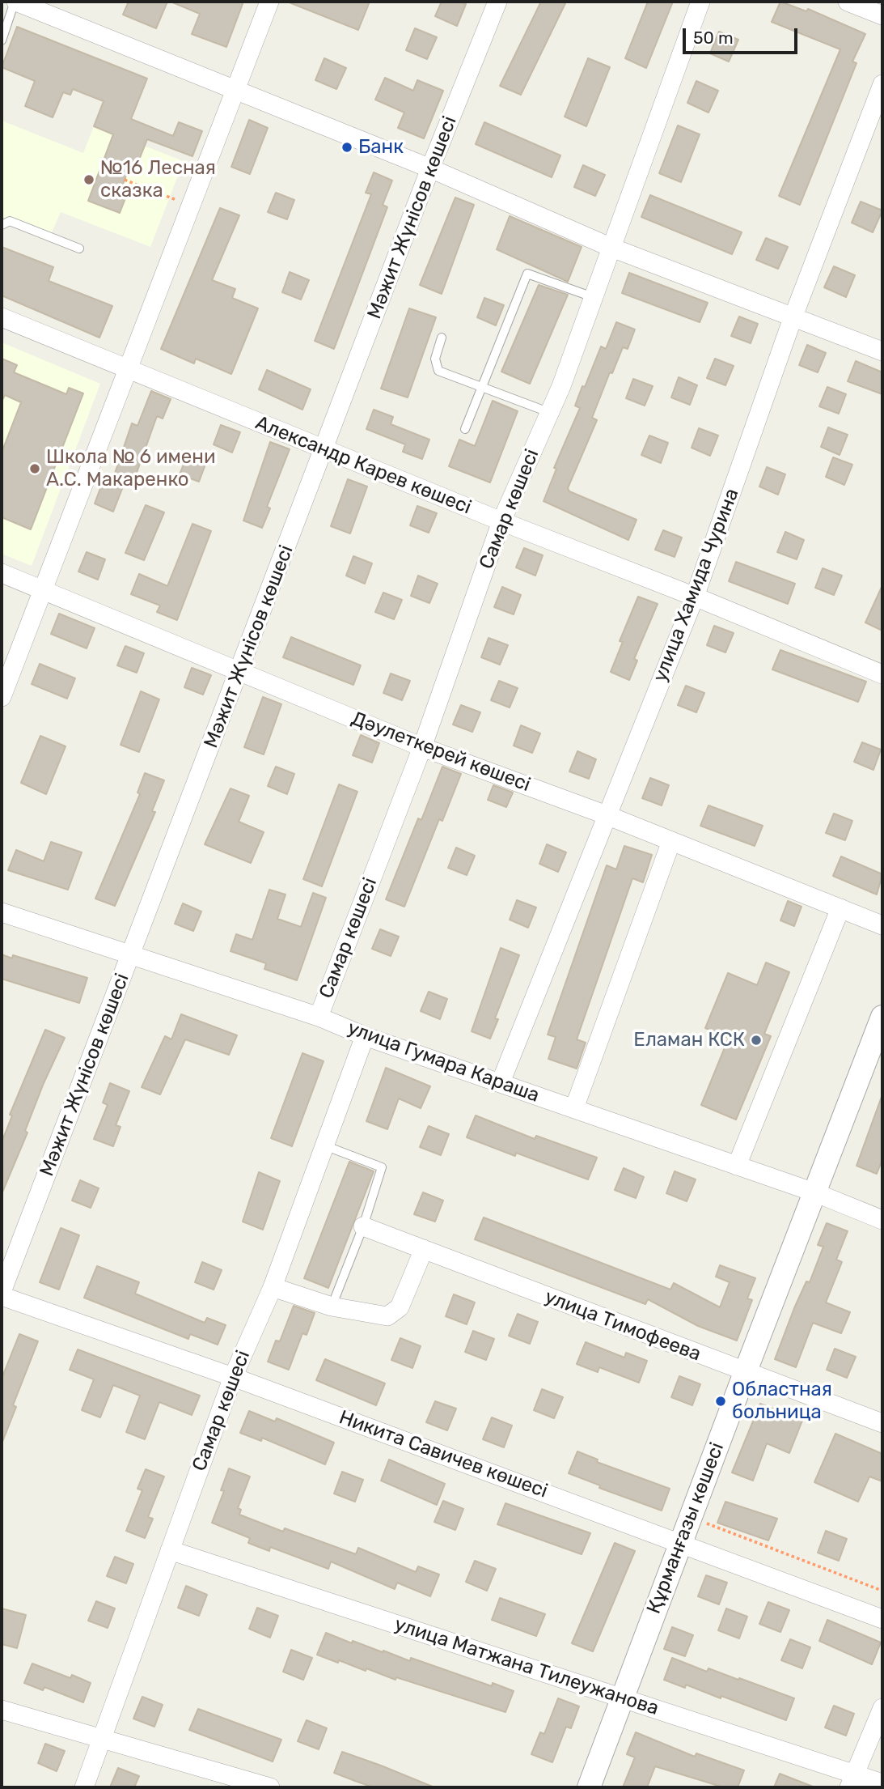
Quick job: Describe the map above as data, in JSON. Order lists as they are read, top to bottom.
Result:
{
  "streets": {
    "street": [
      "Мәжит Жүнісов көшесі",
      "Александр Карев көшесі",
      "Самар көшесі",
      "улица Хамида Чурина",
      "Дәулеткерей көшесі",
      "улица Гумара Караша",
      "улица Тимофеева",
      "Никита Савичев көшесі",
      "Құрманғазы көшесі",
      "улица Матжана Тилеужанова"
    ]
  },
  "crossings": [
    ["Мәжит Жүнісов көшесі", "Александр Карев көшесі"],
    ["Мәжит Жүнісов көшесі", "Дәулеткерей көшесі"],
    ["Мәжит Жүнісов көшесі", "улица Гумара Караша"],
    ["Мәжит Жүнісов көшесі", "Никита Савичев көшесі"],
    ["Александр Карев көшесі", "Самар көшесі"],
    ["Александр Карев көшесі", "улица Хамида Чурина"],
    ["Самар көшесі", "Дәулеткерей көшесі"],
    ["Самар көшесі", "улица Гумара Караша"],
    ["Самар көшесі", "Никита Савичев көшесі"],
    ["Самар көшесі", "улица Матжана Тилеужанова"],
    ["улица Хамида Чурина", "Дәулеткерей көшесі"],
    ["улица Хамида Чурина", "улица Гумара Караша"],
    ["улица Гумара Караша", "Құрманғазы көшесі"],
    ["улица Тимофеева", "Құрманғазы көшесі"],
    ["Никита Савичев көшесі", "Құрманғазы көшесі"],
    ["Құрманғазы көшесі", "улица Матжана Тилеужанова"]
  ],
  "places": [
    "Банк",
    "№16 Лесная сказка",
    "Школа № 6 имени А.С. Макаренко",
    "Еламан КСК",
    "Областная больница"
  ],
  "scale_bar": "50 m"
}
